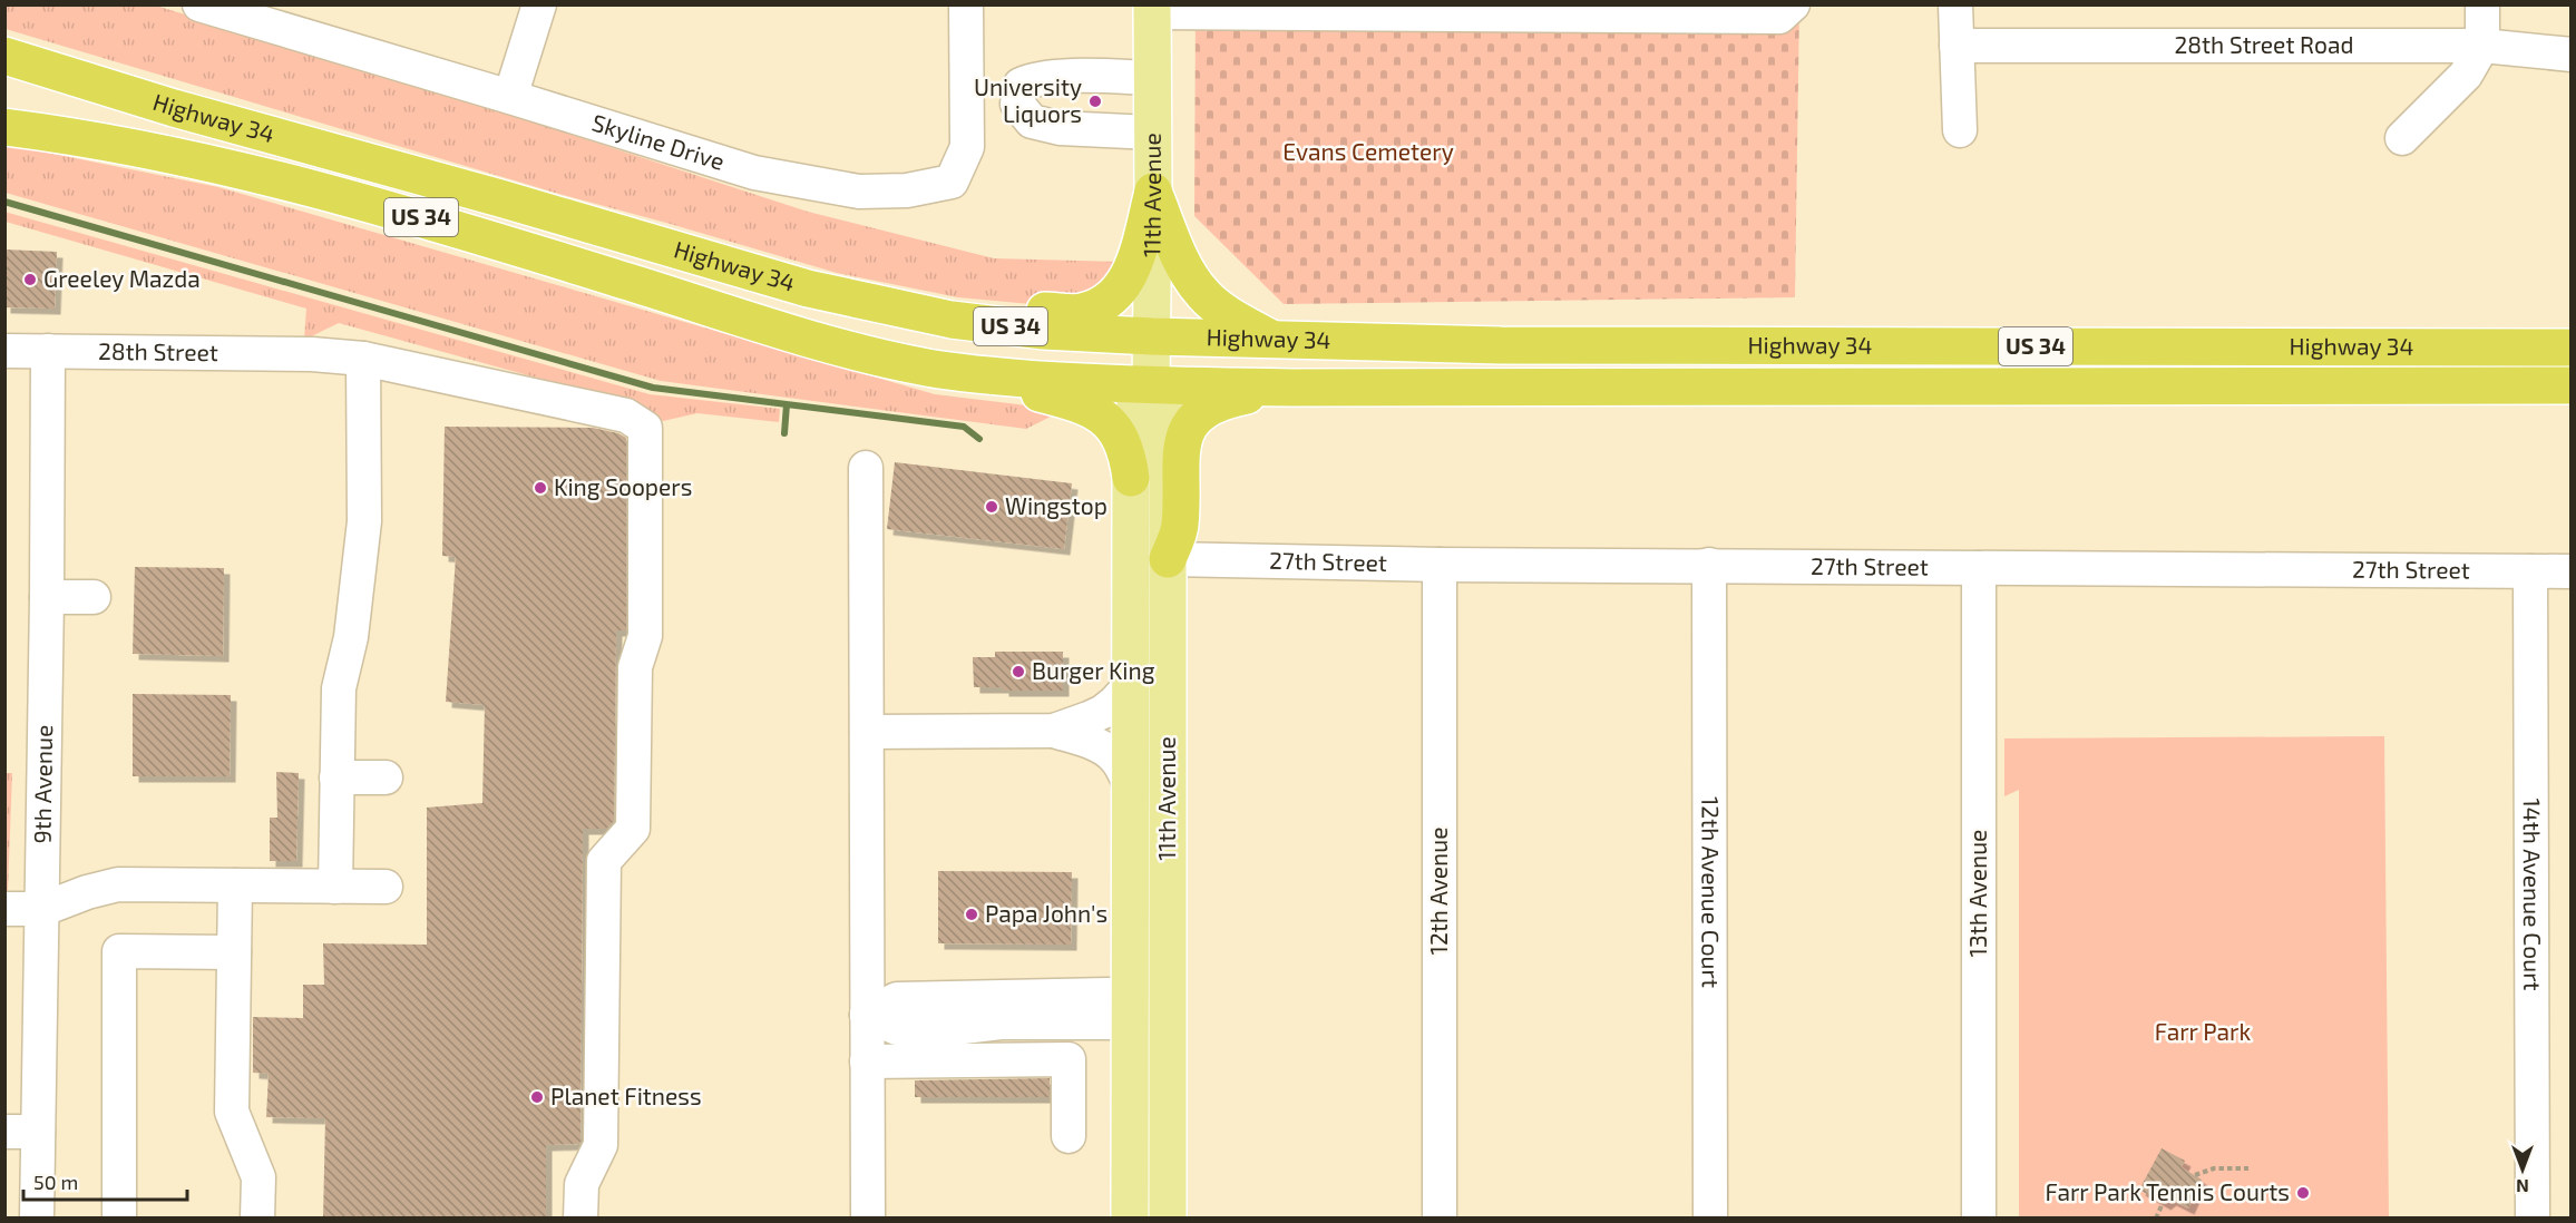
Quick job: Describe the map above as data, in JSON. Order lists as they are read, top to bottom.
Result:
{
  "streets": {
    "highway": ["Highway 34", "US 34"],
    "main road": ["11th Avenue"],
    "street": [
      "28th Street Road",
      "Skyline Drive",
      "28th Street",
      "27th Street",
      "9th Avenue",
      "12th Avenue",
      "12th Avenue Court",
      "13th Avenue",
      "14th Avenue Court"
    ]
  },
  "crossings": [
    ["Highway 34", "11th Avenue"],
    ["11th Avenue", "27th Street"],
    ["28th Street", "9th Avenue"],
    ["27th Street", "12th Avenue"],
    ["27th Street", "12th Avenue Court"],
    ["27th Street", "13th Avenue"],
    ["27th Street", "14th Avenue Court"]
  ],
  "parks": ["Evans Cemetery", "Farr Park"],
  "places": [
    "University Liquors",
    "Greeley Mazda",
    "King Soopers",
    "Wingstop",
    "Burger King",
    "Papa John's",
    "Planet Fitness",
    "Farr Park Tennis Courts"
  ],
  "scale_bar": "50 m",
  "north": "bottom"
}
